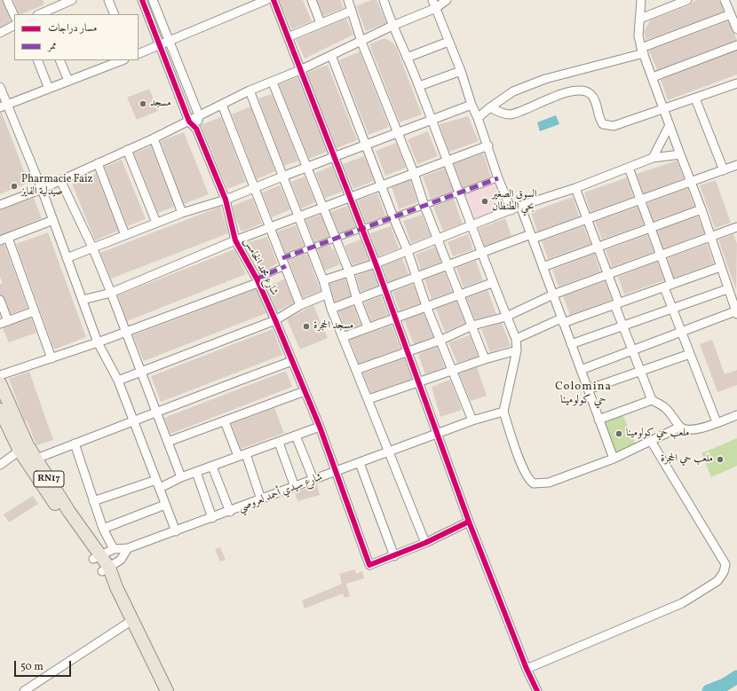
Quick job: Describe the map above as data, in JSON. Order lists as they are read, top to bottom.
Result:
{
  "streets": {
    "main road": ["RN17"],
    "street": ["شارع محمد الخامس", "شارع سيدي أحمد لعروصي"]
  },
  "crossings": [
    ["شارع محمد الخامس", "شارع سيدي أحمد لعروصي"],
    ["RN17", "شارع سيدي أحمد لعروصي"]
  ],
  "districts": ["Colomina حي كولومينا"],
  "places": [
    "مسجد",
    "Pharmacie Faiz صيدلية الفايز",
    "السوق الصغير بحي الطنطان",
    "مسجد الحجرة",
    "ملعب حي كولومينا",
    "ملعب حي الحجرة"
  ],
  "legend": ["مسار دراجات", "ممر"],
  "scale_bar": "50 m"
}
